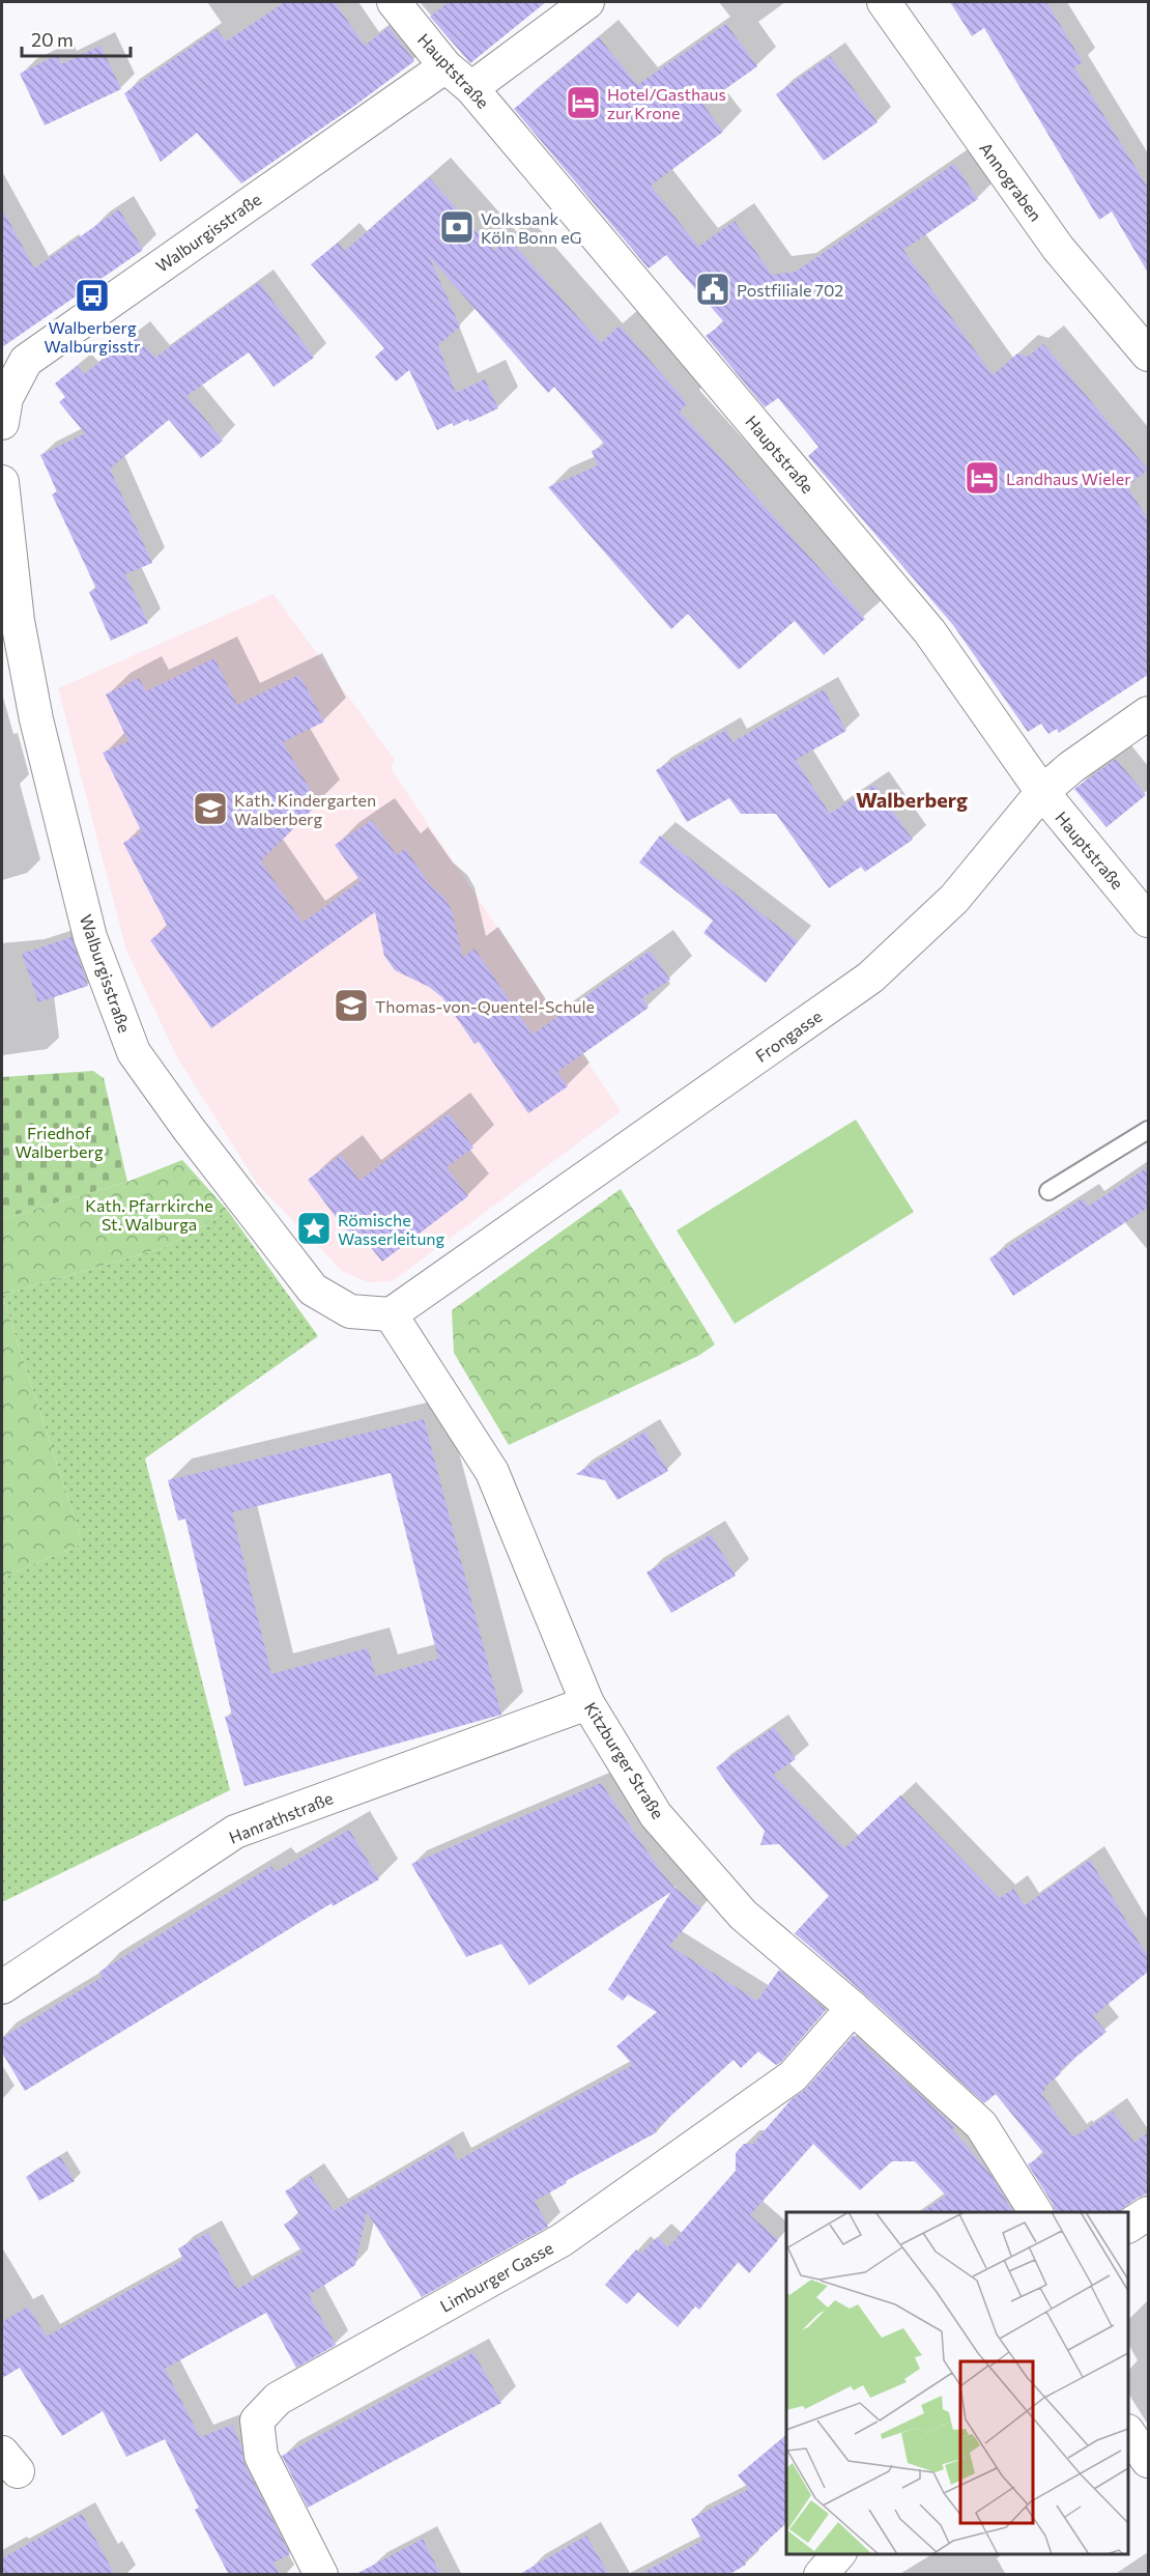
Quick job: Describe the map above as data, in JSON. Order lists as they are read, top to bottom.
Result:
{
  "streets": {
    "street": [
      "Hauptstraße",
      "Annograben",
      "Walburgisstraße",
      "Frongasse",
      "Kitzburger Straße",
      "Hanrathstraße",
      "Limburger Gasse"
    ]
  },
  "crossings": [
    ["Hauptstraße", "Walburgisstraße"],
    ["Hauptstraße", "Frongasse"],
    ["Walburgisstraße", "Frongasse"],
    ["Walburgisstraße", "Kitzburger Straße"],
    ["Frongasse", "Kitzburger Straße"],
    ["Kitzburger Straße", "Hanrathstraße"],
    ["Kitzburger Straße", "Limburger Gasse"]
  ],
  "districts": ["Walberberg"],
  "parks": ["Friedhof Walberberg", "Kath. Pfarrkirche St. Walburga"],
  "places": {
    "hotel": ["Hotel/Gasthaus zur Krone", "Landhaus Wieler"],
    "bank": ["Volksbank Köln Bonn eG"],
    "public building": ["Postfiliale 702"],
    "bus stop": ["Walberberg Walburgisstr"],
    "school or university": ["Kath. Kindergarten Walberberg", "Thomas-von-Quentel-Schule"],
    "place": ["Römische Wasserleitung"]
  },
  "scale_bar": "20 m"
}
